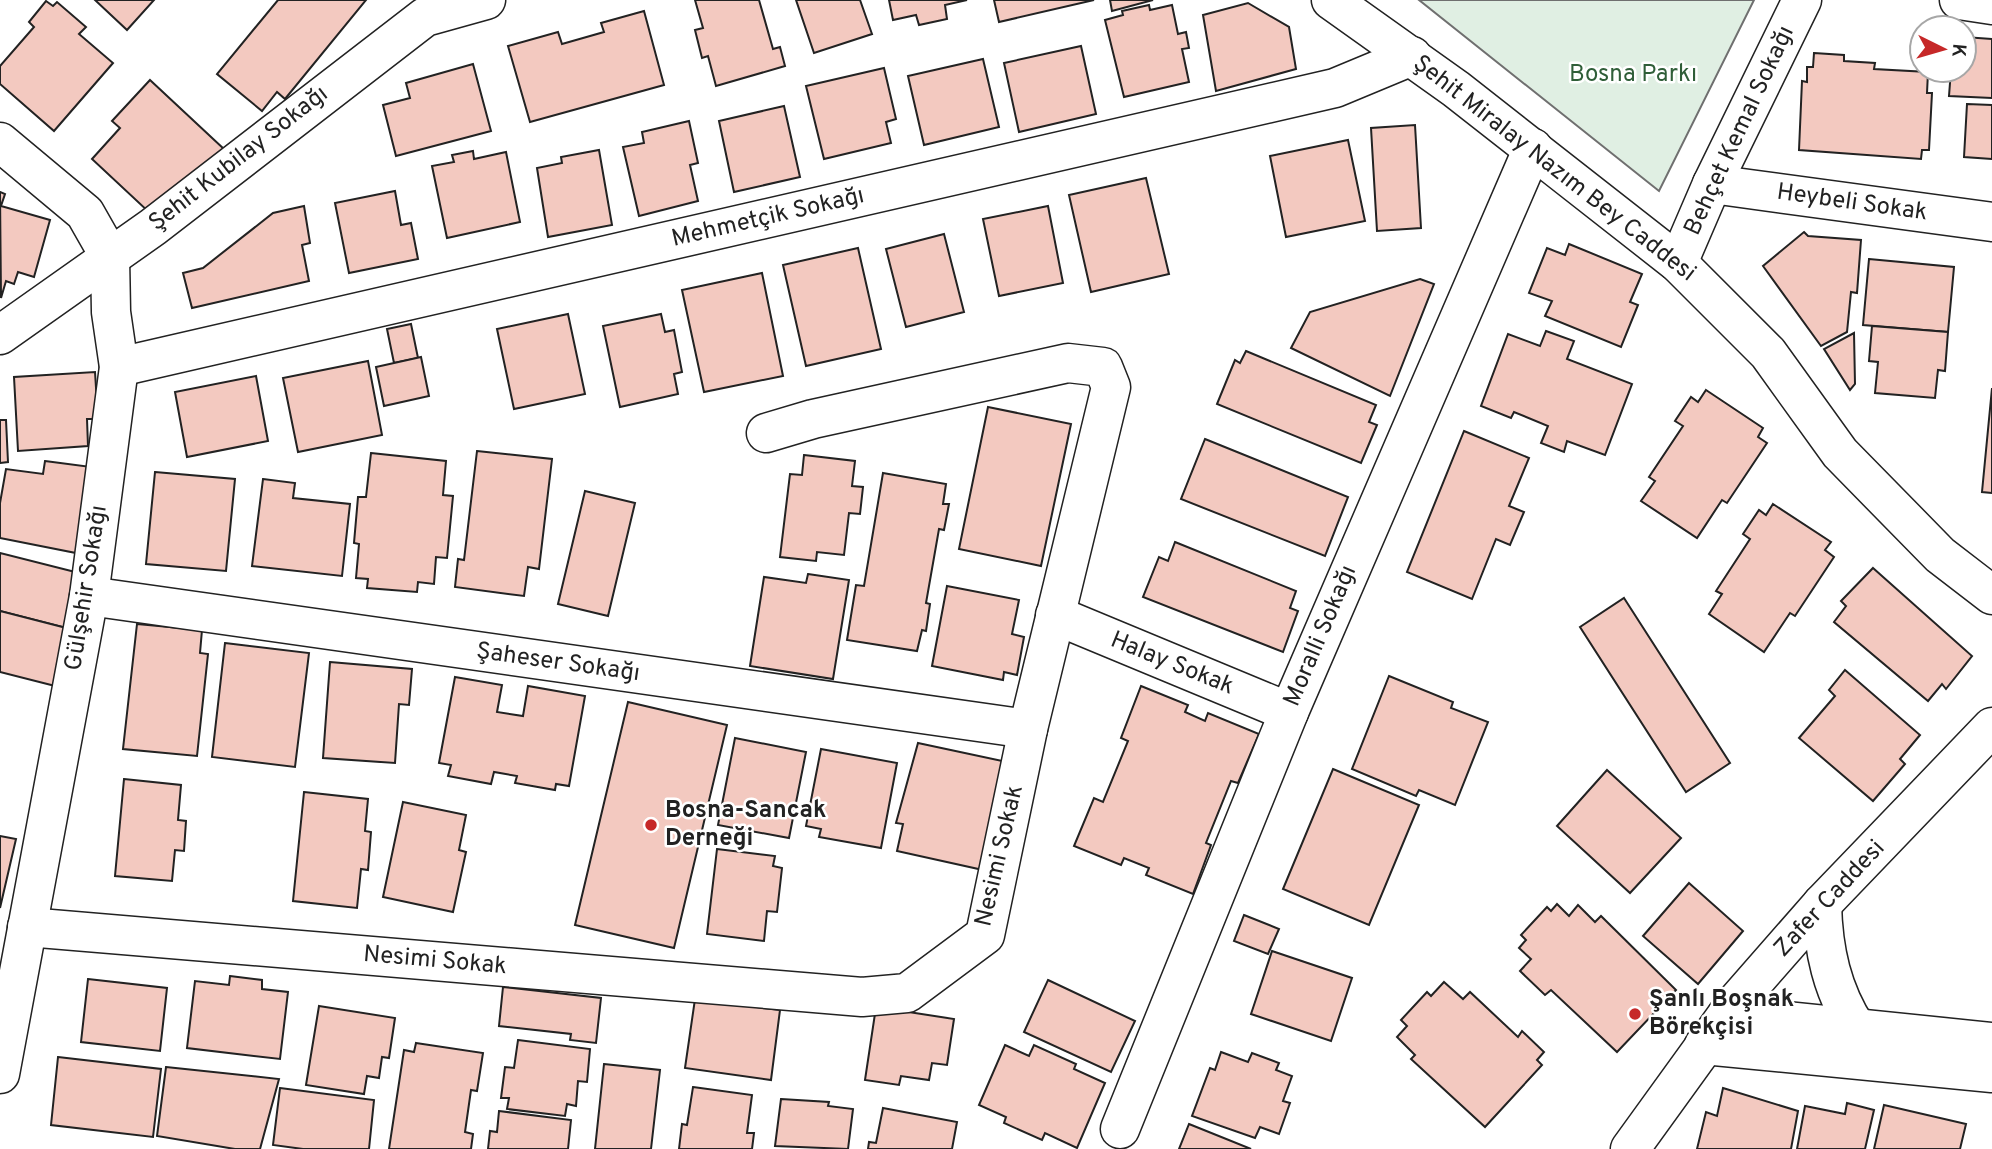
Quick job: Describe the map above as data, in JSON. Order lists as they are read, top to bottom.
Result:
{
  "streets": {
    "street": [
      "Behçet Kemal Sokağı",
      "Şehit Kubilay Sokağı",
      "Şehit Miralay Nazım Bey Caddesi",
      "Heybeli Sokak",
      "Mehmetçik Sokağı",
      "Gülşehir Sokağı",
      "Moralli Sokağı",
      "Şaheser Sokağı",
      "Halay Sokak",
      "Nesimi Sokak",
      "Zafer Caddesi"
    ]
  },
  "crossings": [
    ["Behçet Kemal Sokağı", "Şehit Miralay Nazım Bey Caddesi"],
    ["Behçet Kemal Sokağı", "Heybeli Sokak"],
    ["Şehit Kubilay Sokağı", "Gülşehir Sokağı"],
    ["Şehit Miralay Nazım Bey Caddesi", "Mehmetçik Sokağı"],
    ["Şehit Miralay Nazım Bey Caddesi", "Moralli Sokağı"],
    ["Mehmetçik Sokağı", "Gülşehir Sokağı"],
    ["Gülşehir Sokağı", "Şaheser Sokağı"],
    ["Gülşehir Sokağı", "Nesimi Sokak"],
    ["Moralli Sokağı", "Halay Sokak"],
    ["Şaheser Sokağı", "Nesimi Sokak"],
    ["Halay Sokak", "Nesimi Sokak"]
  ],
  "parks": ["Bosna Parkı"],
  "places": ["Bosna-Sancak Derneği", "Şanlı Boşnak Börekçisi"],
  "north": "right"
}
